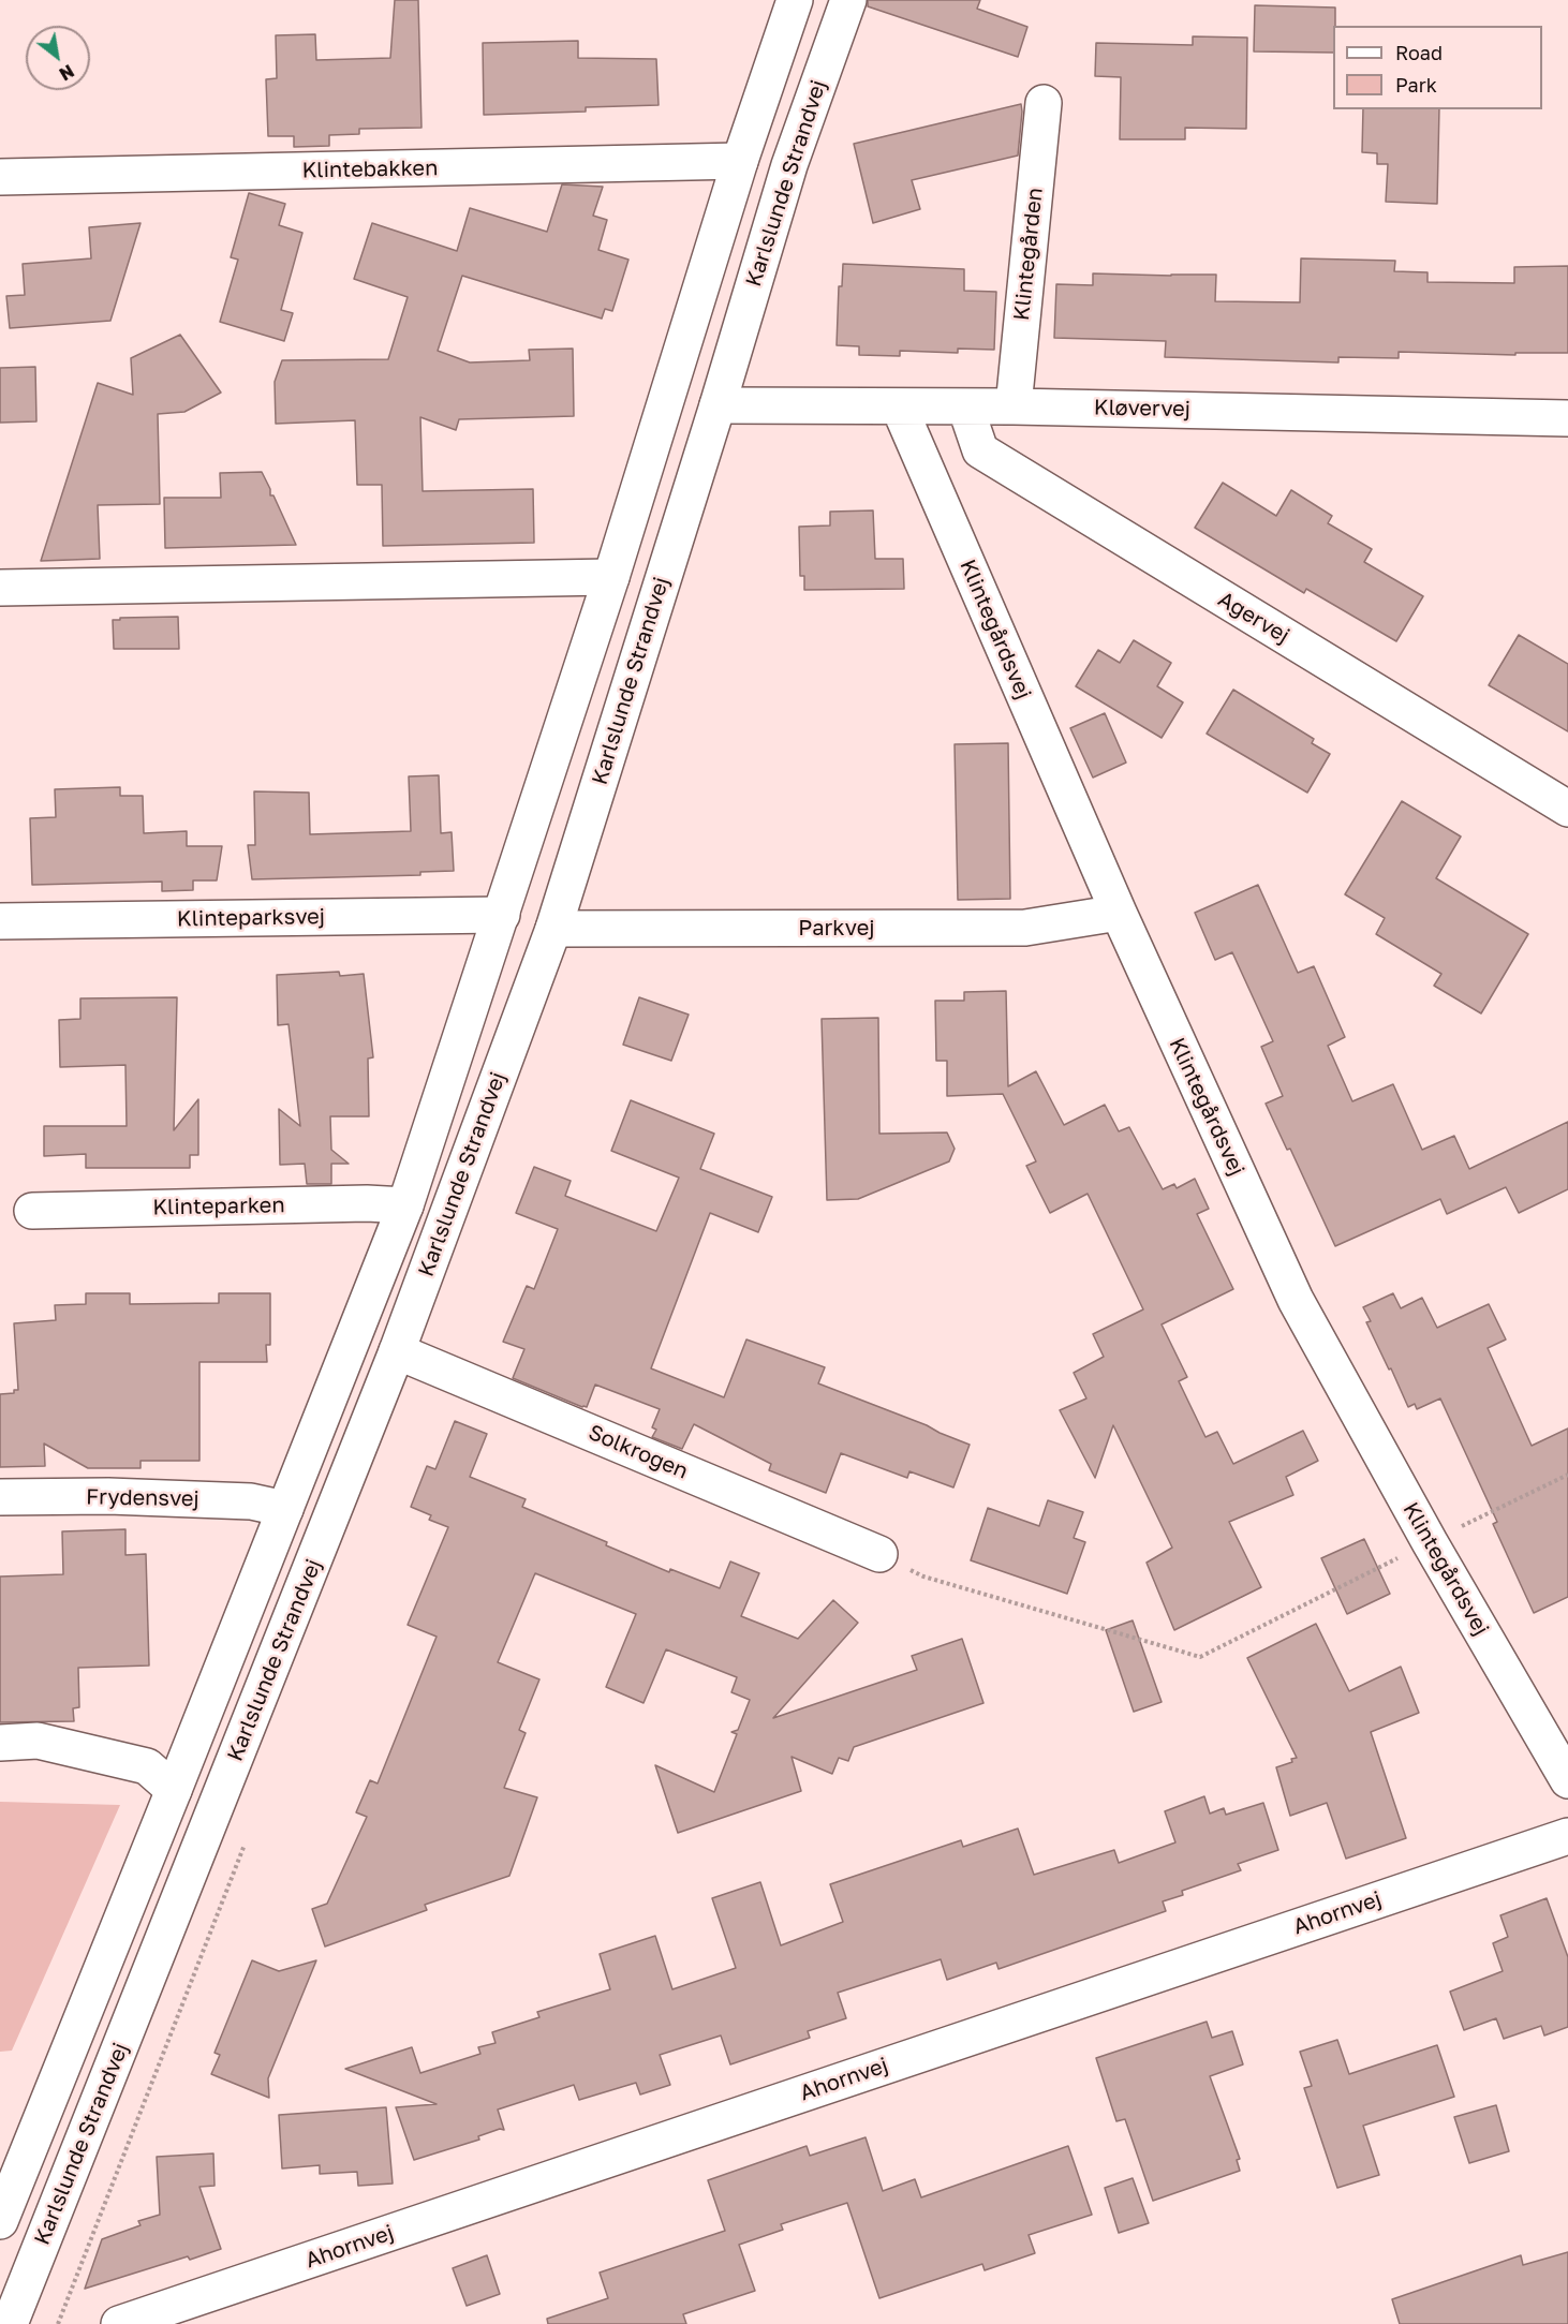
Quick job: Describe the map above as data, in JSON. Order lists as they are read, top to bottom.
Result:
{
  "streets": {
    "street": [
      "Klintebakken",
      "Karlslunde Strandvej",
      "Klintegården",
      "Kløvervej",
      "Agervej",
      "Klintegårdsvej",
      "Klinteparksvej",
      "Parkvej",
      "Klinteparken",
      "Solkrogen",
      "Frydensvej",
      "Ahornvej"
    ]
  },
  "crossings": [
    ["Klintebakken", "Karlslunde Strandvej"],
    ["Karlslunde Strandvej", "Kløvervej"],
    ["Karlslunde Strandvej", "Klinteparksvej"],
    ["Karlslunde Strandvej", "Parkvej"],
    ["Karlslunde Strandvej", "Klinteparken"],
    ["Karlslunde Strandvej", "Solkrogen"],
    ["Karlslunde Strandvej", "Frydensvej"],
    ["Klintegården", "Kløvervej"],
    ["Kløvervej", "Agervej"],
    ["Kløvervej", "Klintegårdsvej"],
    ["Klintegårdsvej", "Parkvej"]
  ],
  "legend": ["Road", "Park"],
  "north": "bottom right"
}
